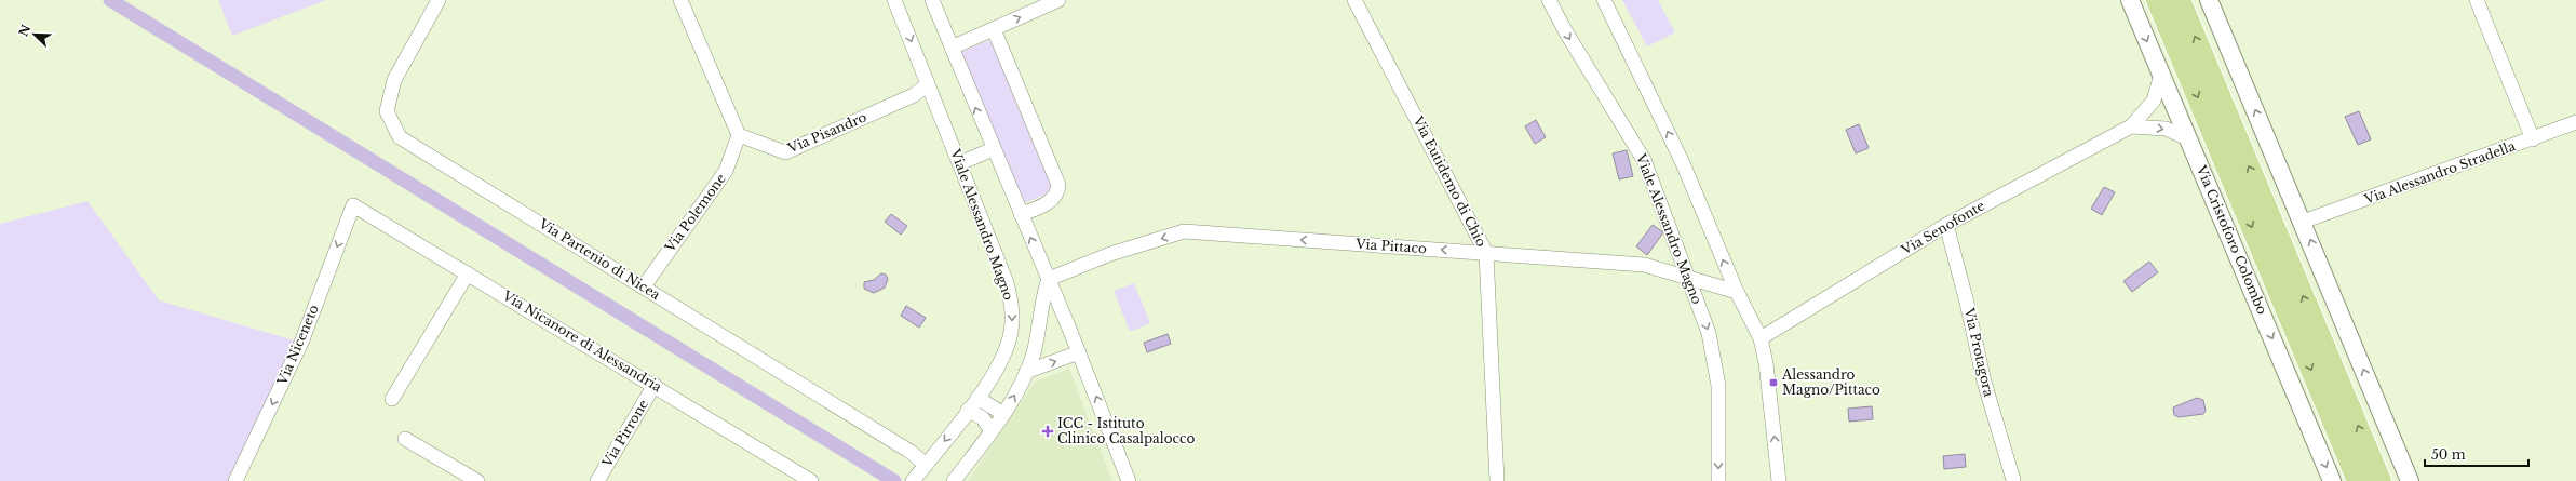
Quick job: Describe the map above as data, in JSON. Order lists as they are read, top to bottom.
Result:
{
  "streets": {
    "main road": ["Via Cristoforo Colombo"],
    "street": [
      "Via Pisandro",
      "Via Alessandro Stradella",
      "Via Eutidemo di Chio",
      "Via Polemone",
      "Viale Alessandro Magno",
      "Via Senofonte",
      "Via Pittaco",
      "Via Partenio di Nicea",
      "Via Nicanore di Alessandria",
      "Via Niceneto",
      "Via Protagora",
      "Via Pirrone"
    ]
  },
  "crossings": [
    ["Via Pisandro", "Via Polemone"],
    ["Via Pisandro", "Viale Alessandro Magno"],
    ["Via Eutidemo di Chio", "Via Pittaco"],
    ["Via Polemone", "Via Partenio di Nicea"],
    ["Viale Alessandro Magno", "Via Pittaco"],
    ["Viale Alessandro Magno", "Via Partenio di Nicea"],
    ["Via Senofonte", "Via Protagora"],
    ["Via Nicanore di Alessandria", "Via Niceneto"],
    ["Via Nicanore di Alessandria", "Via Pirrone"]
  ],
  "one_way": ["Via Pittaco"],
  "places": {
    "transit": ["Alessandro Magno/Pittaco"],
    "health": ["ICC - Istituto Clinico Casalpalocco"]
  },
  "scale_bar": "50 m",
  "north": "top left"
}
